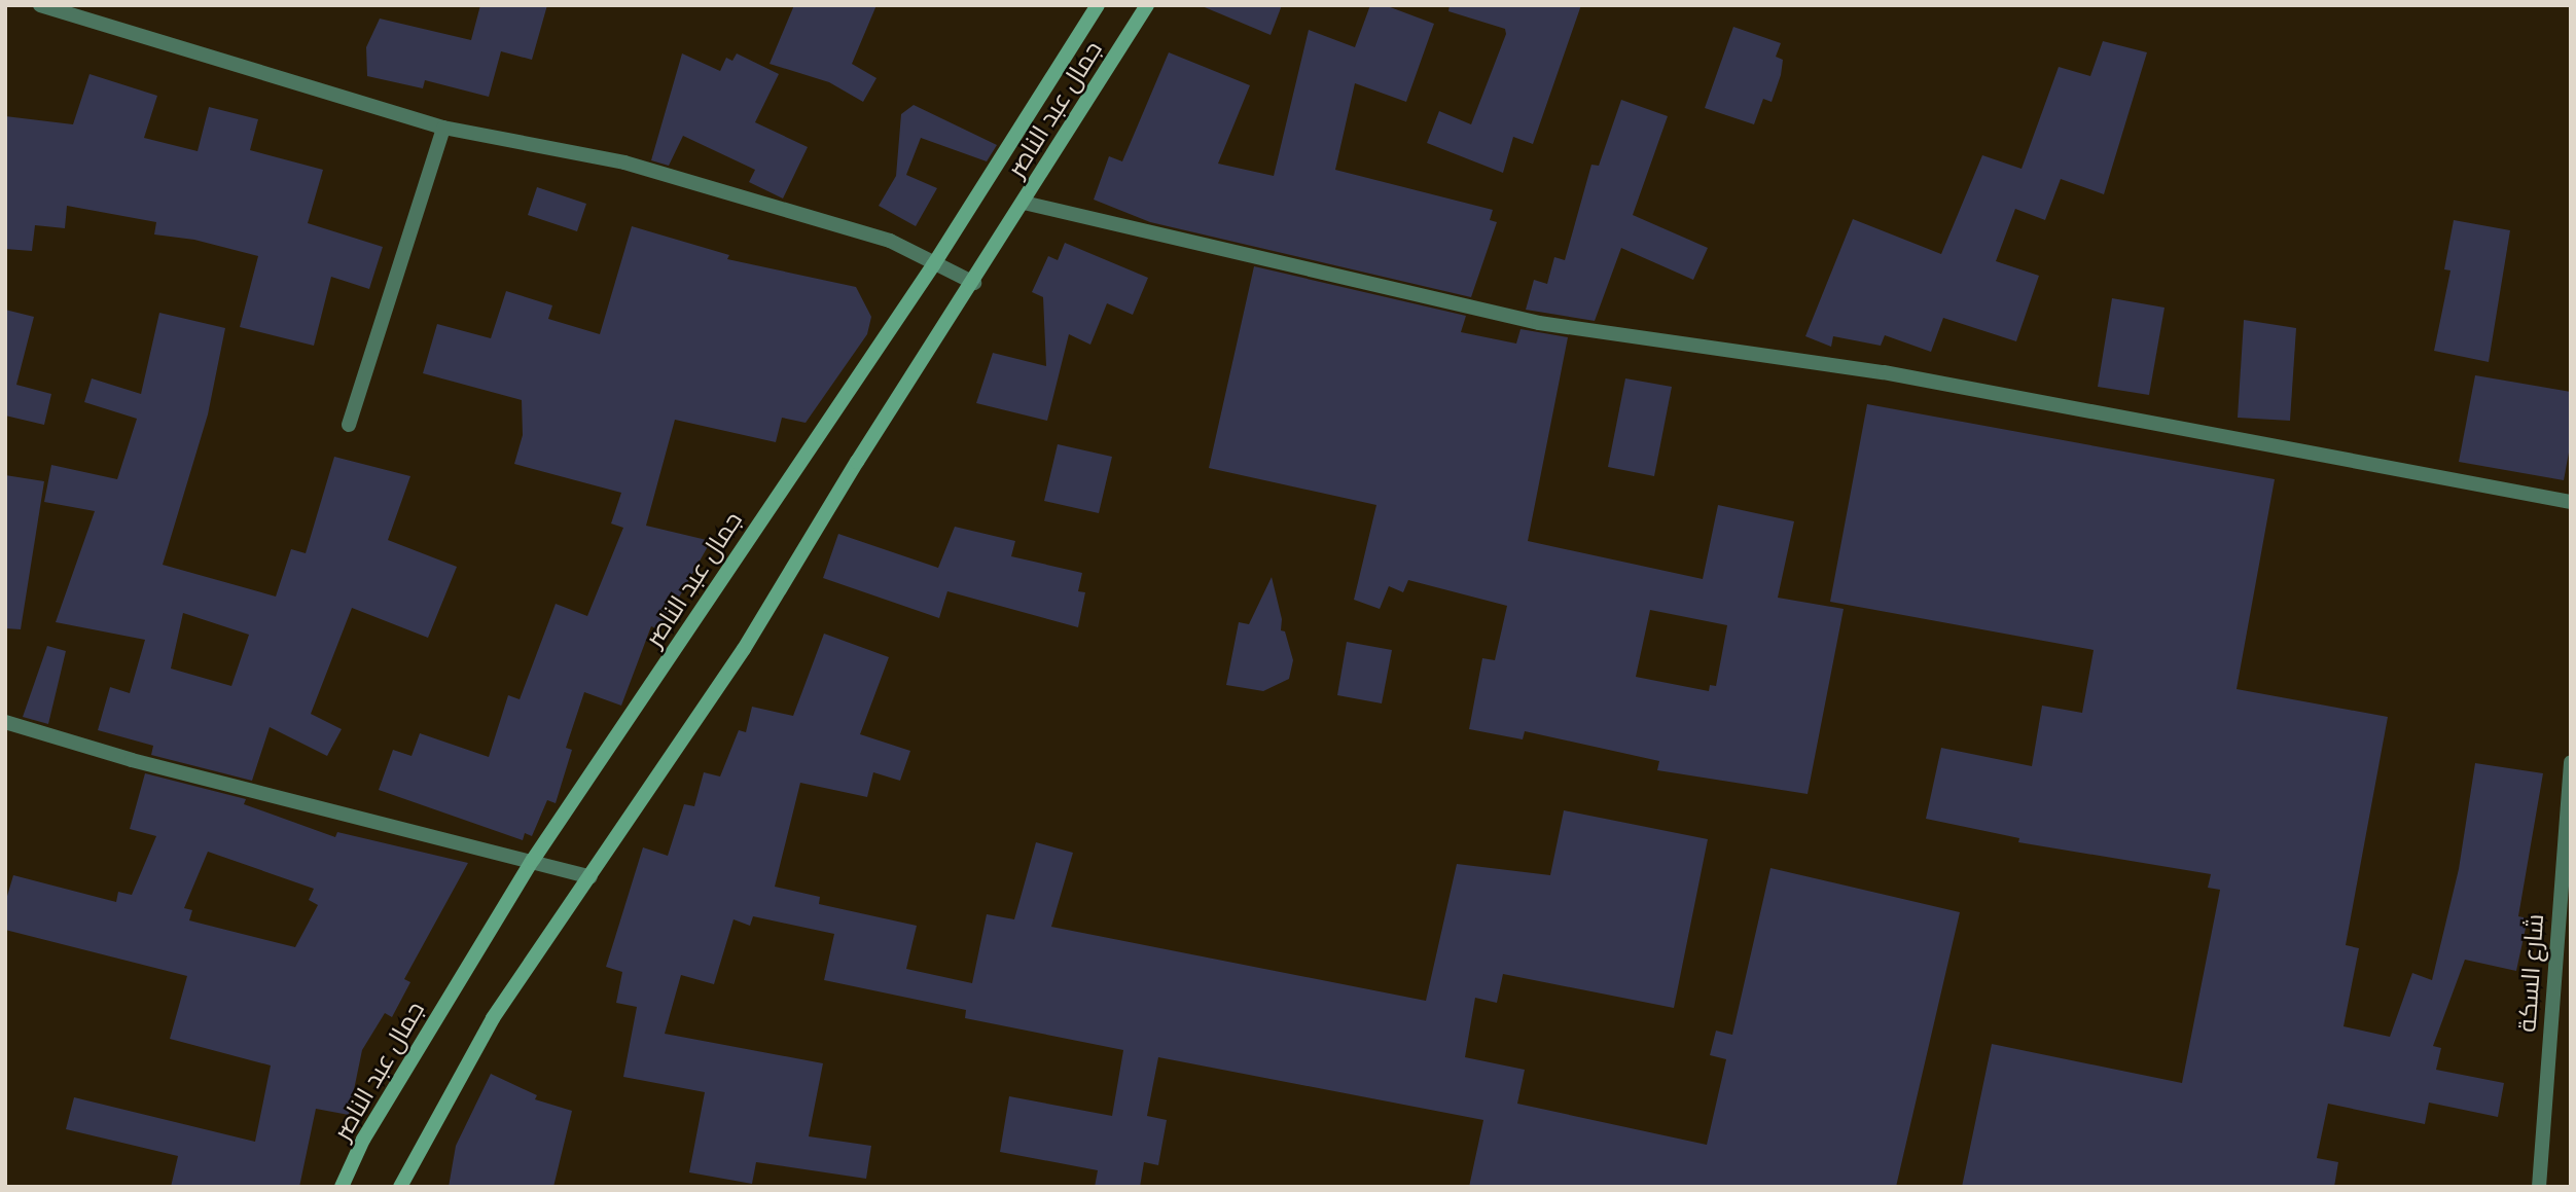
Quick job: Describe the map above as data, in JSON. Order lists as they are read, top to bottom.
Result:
{
  "streets": {
    "main road": ["جمال عبد الناصر"],
    "street": ["شارع السكة"]
  }
}
